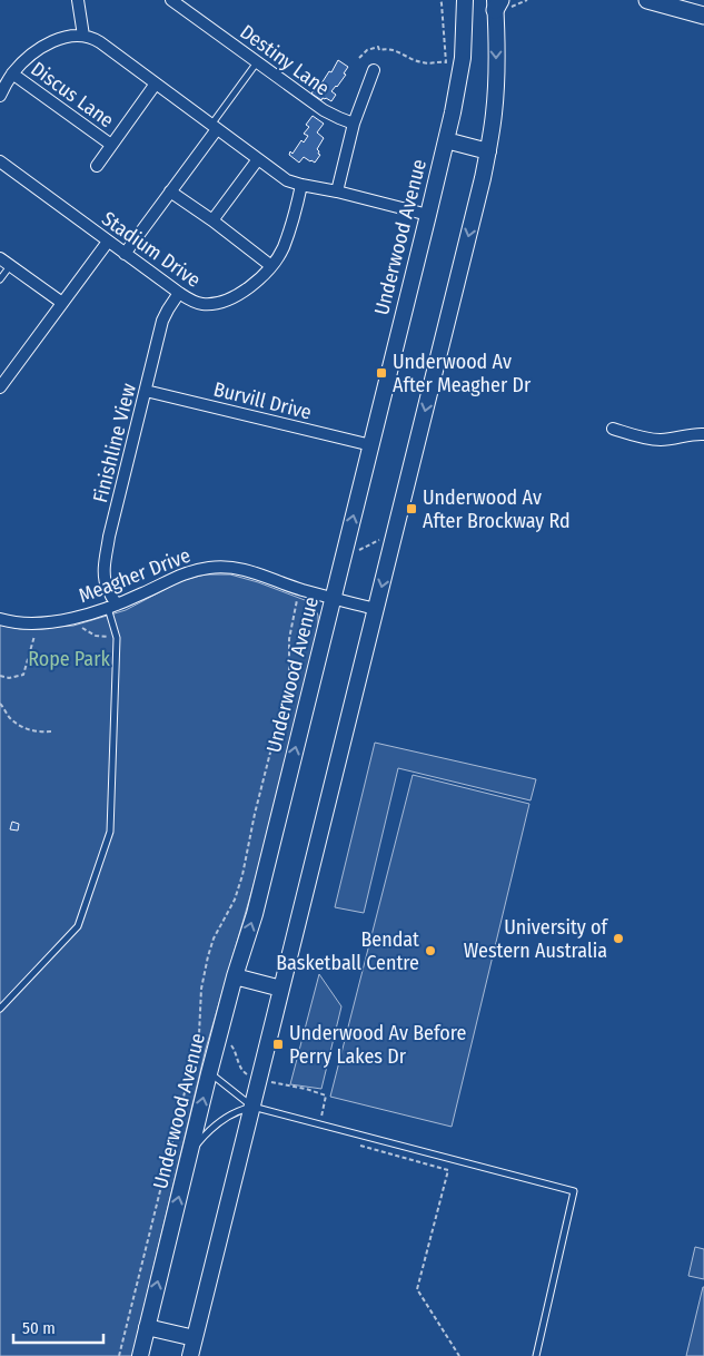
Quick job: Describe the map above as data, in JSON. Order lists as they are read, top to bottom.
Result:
{
  "streets": {
    "main road": ["Underwood Avenue"],
    "street": [
      "Destiny Lane",
      "Discus Lane",
      "Stadium Drive",
      "Burvill Drive",
      "Finishline View",
      "Meagher Drive"
    ]
  },
  "crossings": [
    ["Underwood Avenue", "Burvill Drive"],
    ["Underwood Avenue", "Meagher Drive"],
    ["Stadium Drive", "Finishline View"],
    ["Burvill Drive", "Finishline View"],
    ["Finishline View", "Meagher Drive"]
  ],
  "parks": ["Rope Park"],
  "places": {
    "transit": ["Underwood Av After Meagher Dr", "Underwood Av After Brockway Rd", "Underwood Av Before Perry Lakes Dr"],
    "other": ["University of Western Australia", "Bendat Basketball Centre"]
  },
  "scale_bar": "50 m"
}
